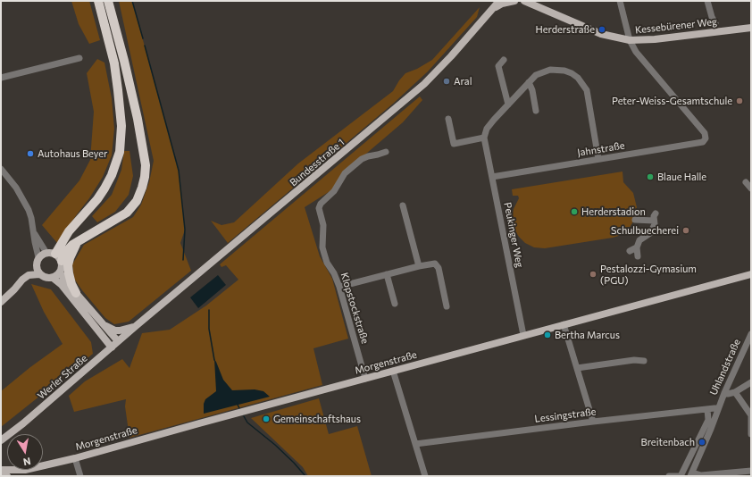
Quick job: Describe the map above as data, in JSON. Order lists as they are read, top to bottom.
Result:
{
  "streets": {
    "main road": [
      "Kessebürener Weg",
      "Bundesstraße 1",
      "Morgenstraße",
      "Werler Straße"
    ],
    "street": [
      "Jahnstraße",
      "Peukinger Weg",
      "Klopstockstraße",
      "Uhlandstraße",
      "Lessingstraße"
    ]
  },
  "crossings": [
    ["Kessebürener Weg", "Jahnstraße"],
    ["Jahnstraße", "Peukinger Weg"],
    ["Bundesstraße 1", "Werler Straße"],
    ["Peukinger Weg", "Morgenstraße"],
    ["Klopstockstraße", "Morgenstraße"],
    ["Uhlandstraße", "Lessingstraße"]
  ],
  "places": [
    "Herderstraße",
    "Aral",
    "Peter-Weiss-Gesamtschule",
    "Autohaus Beyer",
    "Blaue Halle",
    "Herderstadion",
    "Schulbuecherei",
    "Pestalozzi-Gymasium (PGU)",
    "Bertha Marcus",
    "Gemeinschaftshaus",
    "Breitenbach"
  ],
  "north": "bottom"
}
